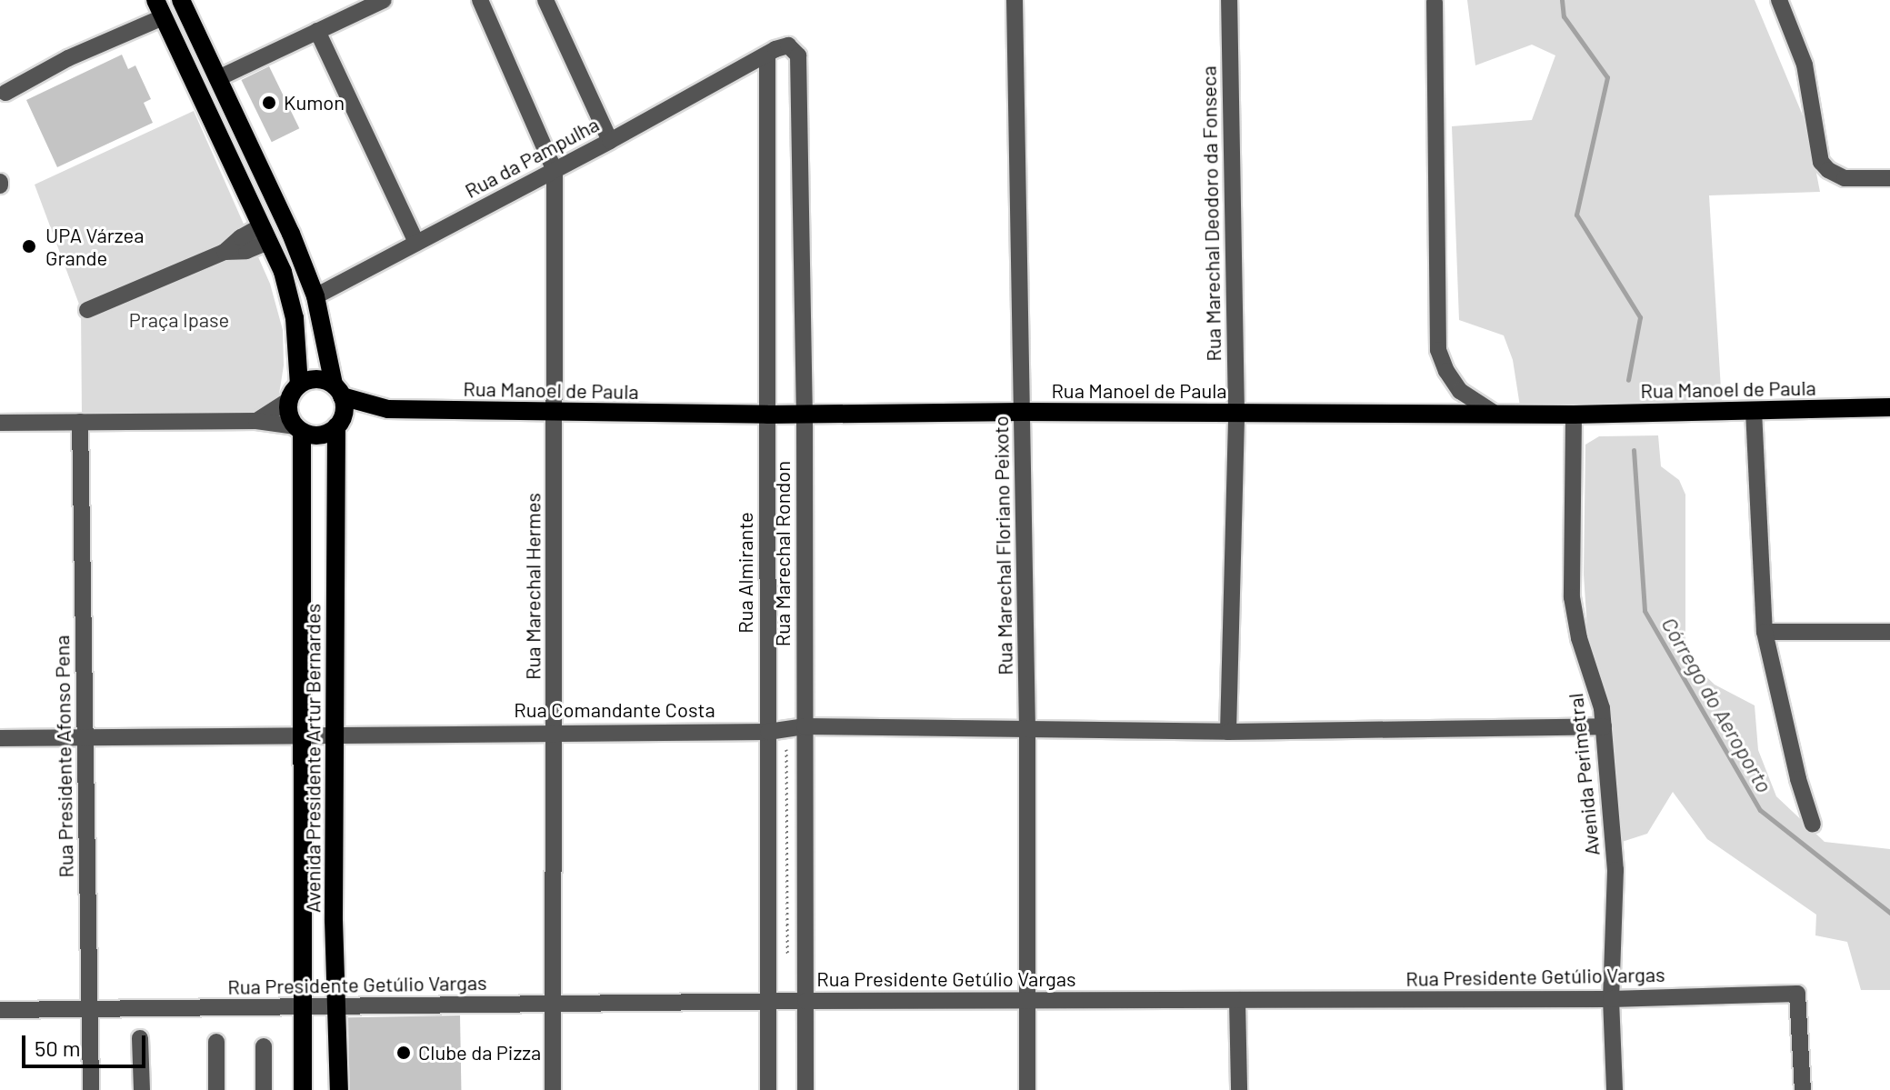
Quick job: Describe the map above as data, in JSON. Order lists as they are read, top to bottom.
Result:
{
  "streets": {
    "main road": ["Rua Manoel de Paula", "Avenida Presidente Artur Bernardes"],
    "street": [
      "Rua da Pampulha",
      "Rua Marechal Deodoro da Fonseca",
      "Rua Marechal Floriano Peixoto",
      "Rua Marechal Rondon",
      "Rua Almirante",
      "Rua Marechal Hermes",
      "Rua Comandante Costa",
      "Rua Presidente Afonso Pena",
      "Avenida Perimetral",
      "Rua Presidente Getúlio Vargas"
    ]
  },
  "crossings": [
    ["Rua da Pampulha", "Rua Marechal Rondon"],
    ["Rua da Pampulha", "Rua Almirante"],
    ["Rua da Pampulha", "Rua Marechal Hermes"],
    ["Rua Marechal Deodoro da Fonseca", "Rua Manoel de Paula"],
    ["Rua Marechal Deodoro da Fonseca", "Rua Comandante Costa"],
    ["Rua Manoel de Paula", "Rua Marechal Floriano Peixoto"],
    ["Rua Manoel de Paula", "Rua Marechal Rondon"],
    ["Rua Manoel de Paula", "Rua Almirante"],
    ["Rua Manoel de Paula", "Rua Marechal Hermes"],
    ["Rua Manoel de Paula", "Avenida Presidente Artur Bernardes"],
    ["Rua Manoel de Paula", "Avenida Perimetral"],
    ["Rua Marechal Floriano Peixoto", "Rua Comandante Costa"],
    ["Rua Marechal Floriano Peixoto", "Rua Presidente Getúlio Vargas"],
    ["Rua Marechal Rondon", "Rua Almirante"],
    ["Rua Marechal Rondon", "Rua Comandante Costa"],
    ["Rua Marechal Rondon", "Rua Presidente Getúlio Vargas"],
    ["Rua Almirante", "Rua Comandante Costa"],
    ["Rua Almirante", "Rua Presidente Getúlio Vargas"],
    ["Rua Marechal Hermes", "Rua Comandante Costa"],
    ["Rua Marechal Hermes", "Rua Presidente Getúlio Vargas"],
    ["Rua Comandante Costa", "Rua Presidente Afonso Pena"],
    ["Rua Comandante Costa", "Avenida Presidente Artur Bernardes"],
    ["Rua Comandante Costa", "Avenida Perimetral"],
    ["Rua Presidente Afonso Pena", "Rua Presidente Getúlio Vargas"],
    ["Avenida Presidente Artur Bernardes", "Rua Presidente Getúlio Vargas"],
    ["Avenida Perimetral", "Rua Presidente Getúlio Vargas"]
  ],
  "water": ["Córrego do Aeroporto"],
  "parks": ["Praça Ipase"],
  "places": ["Kumon", "UPA Várzea Grande", "Clube da Pizza"],
  "scale_bar": "50 m"
}
